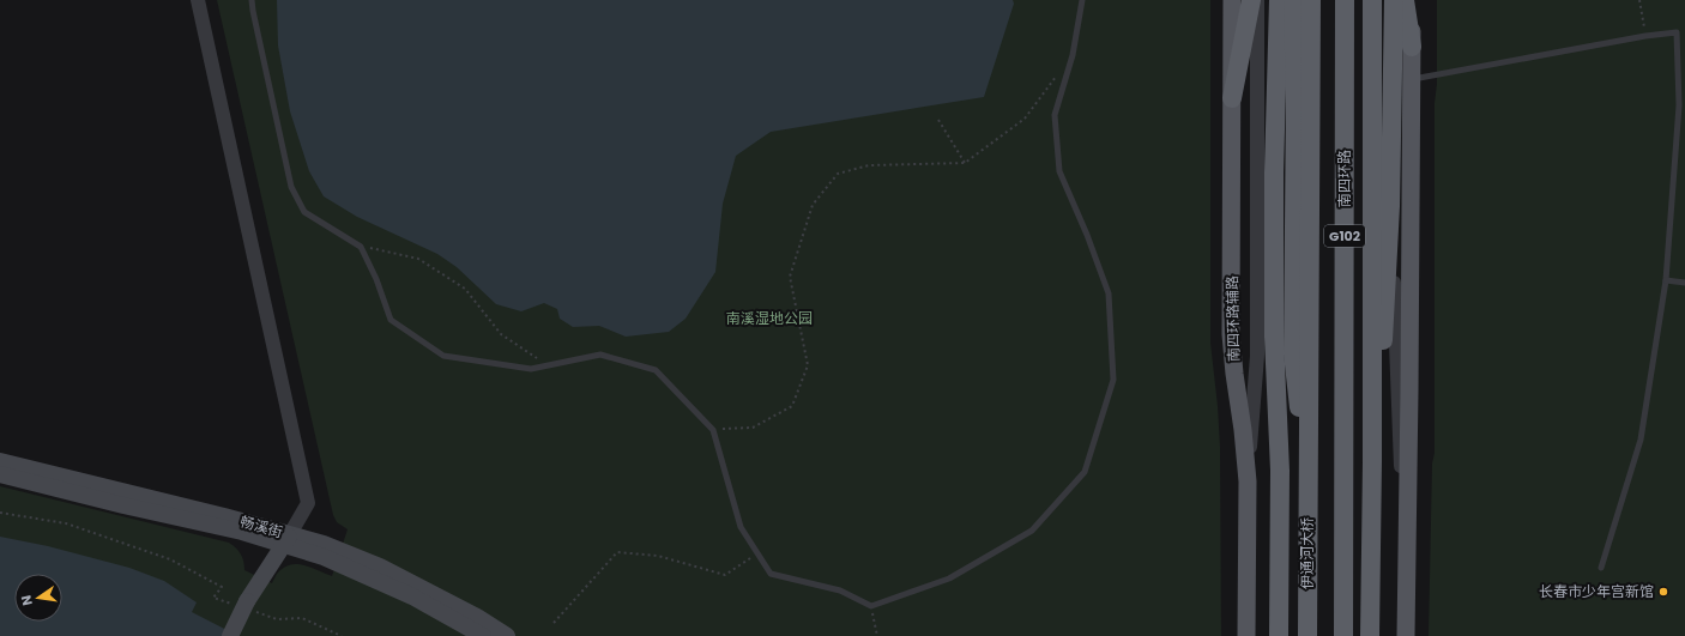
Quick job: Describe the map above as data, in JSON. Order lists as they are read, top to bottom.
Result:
{
  "streets": {
    "highway": ["南四环路", "G102", "伊通河大桥"],
    "main road": ["南四环路辅路", "畅溪街"]
  },
  "crossings": [
    ["G102", "伊通河大桥"]
  ],
  "parks": ["南溪湿地公园"],
  "places": ["长春市少年宫新馆"],
  "north": "left"
}
